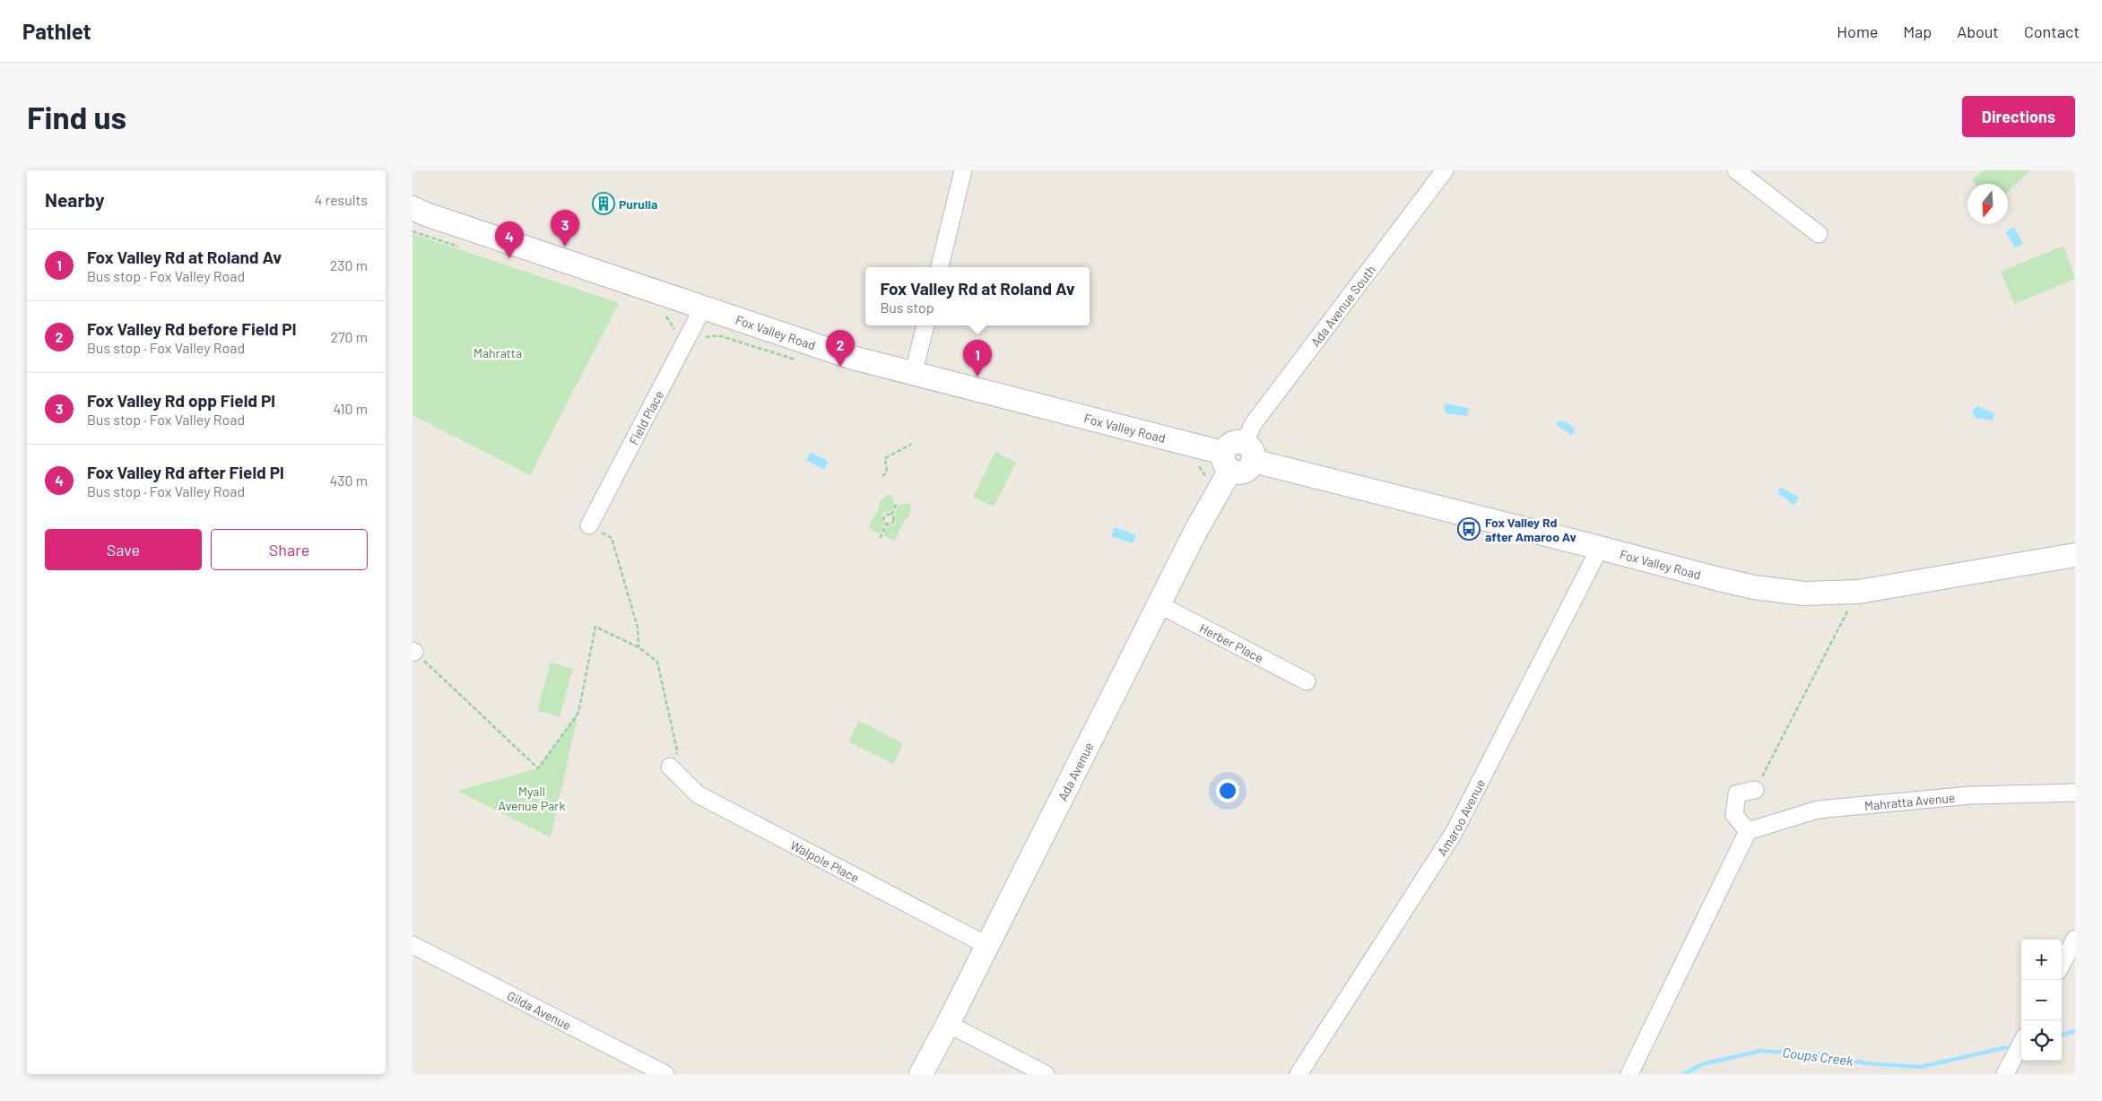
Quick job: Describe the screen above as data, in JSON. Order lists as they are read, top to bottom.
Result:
{
  "streets": {
    "main road": ["Fox Valley Road", "Ada Avenue"],
    "street": [
      "Ada Avenue South",
      "Field Place",
      "Herber Place",
      "Mahratta Avenue",
      "Amaroo Avenue",
      "Walpole Place",
      "Gilda Avenue"
    ]
  },
  "crossings": [
    ["Ada Avenue South", "Fox Valley Road"],
    ["Ada Avenue South", "Ada Avenue"],
    ["Fox Valley Road", "Field Place"],
    ["Fox Valley Road", "Ada Avenue"],
    ["Fox Valley Road", "Amaroo Avenue"],
    ["Herber Place", "Ada Avenue"],
    ["Ada Avenue", "Walpole Place"]
  ],
  "water": ["Coups Creek"],
  "parks": ["Mahratta", "Myall Avenue Park"],
  "places": {
    "building": ["Purulia"],
    "bus stop": ["Fox Valley Rd after Amaroo Av"]
  },
  "north": "bottom",
  "page": {
    "header": "Pathlet",
    "nav": [
      "Home",
      "Map",
      "About",
      "Contact"
    ],
    "buttons": [
      "Directions",
      ["Save", "Share"]
    ],
    "title": "Find us",
    "heading": ["Nearby", "4 results"],
    "pins": [
      "3",
      "4",
      "2",
      "1"
    ],
    "list": [
      {
        "mark": "1",
        "name": "Fox Valley Rd at Roland Av",
        "note": "Bus stop · Fox Valley Road",
        "value": "230 m"
      },
      {
        "mark": "2",
        "name": "Fox Valley Rd before Field Pl",
        "note": "Bus stop · Fox Valley Road",
        "value": "270 m"
      },
      {
        "mark": "3",
        "name": "Fox Valley Rd opp Field Pl",
        "note": "Bus stop · Fox Valley Road",
        "value": "410 m"
      },
      {
        "mark": "4",
        "name": "Fox Valley Rd after Field Pl",
        "note": "Bus stop · Fox Valley Road",
        "value": "430 m"
      }
    ],
    "popup": ["Fox Valley Rd at Roland Av", "Bus stop"],
    "map_buttons": ["+", "−"]
  }
}
